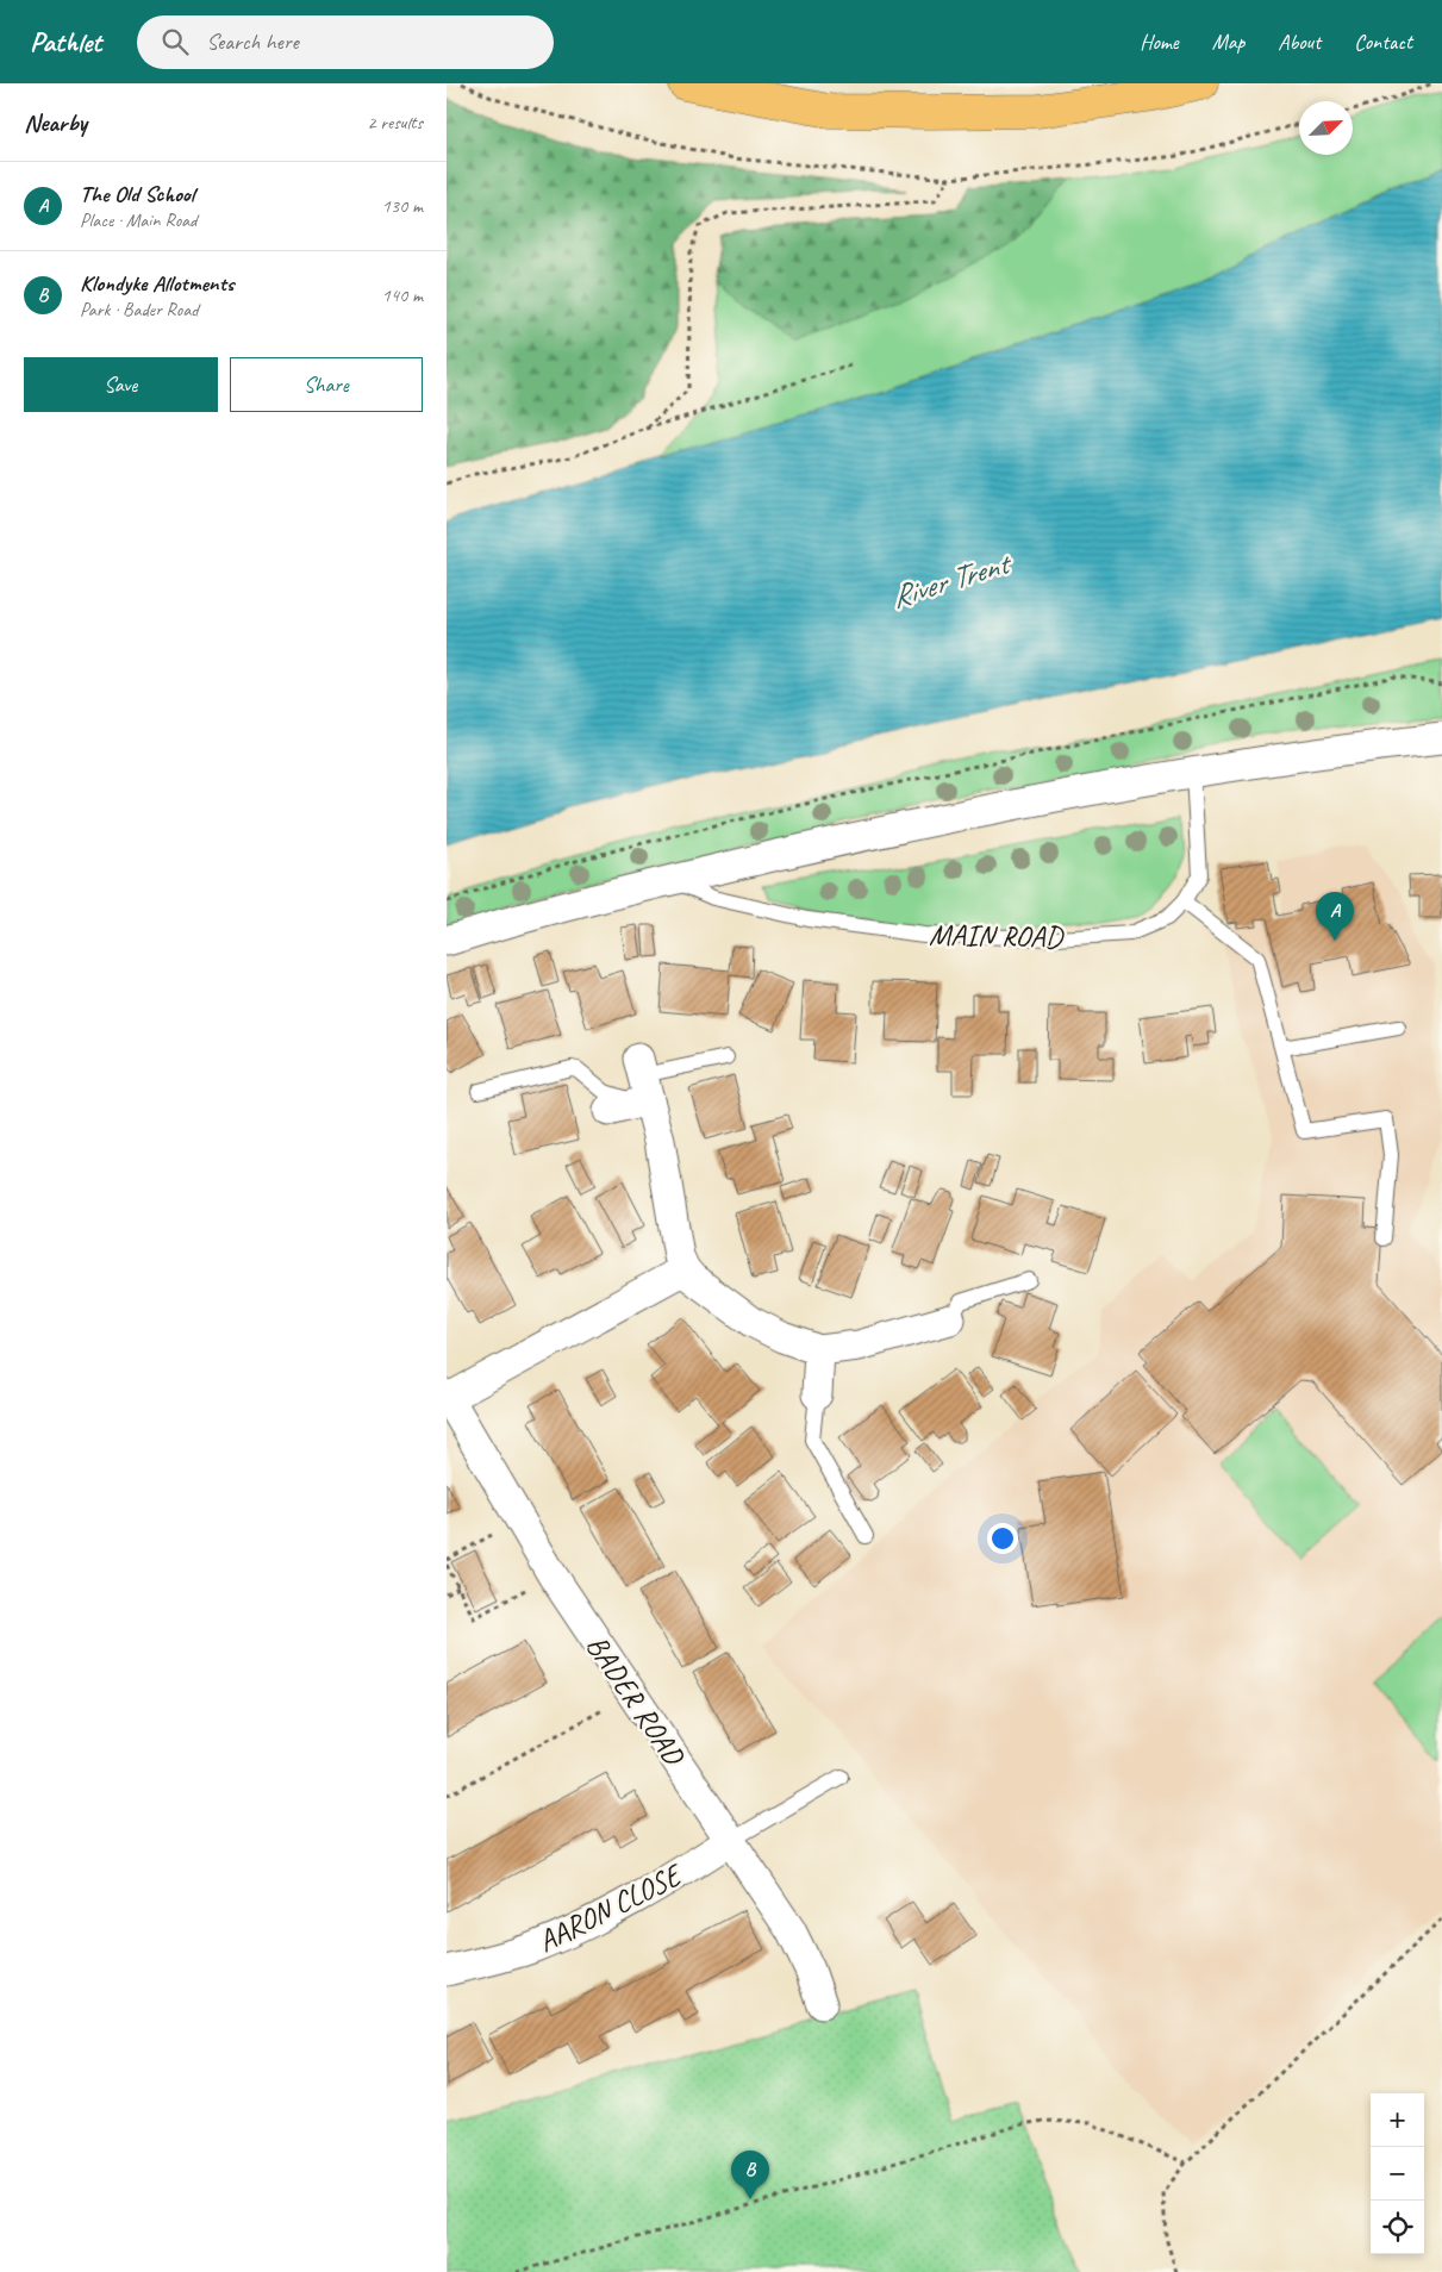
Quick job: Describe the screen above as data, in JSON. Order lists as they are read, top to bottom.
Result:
{
  "streets": {
    "street": ["BADER ROAD", "AARON CLOSE"],
    "lane": ["MAIN ROAD"]
  },
  "crossings": [
    ["BADER ROAD", "AARON CLOSE"]
  ],
  "water": ["River Trent"],
  "north": "top right",
  "page": {
    "header": "Pathlet",
    "search": "Search here",
    "nav": [
      "Home",
      "Map",
      "About",
      "Contact"
    ],
    "heading": ["Nearby", "2 results"],
    "list": [
      {
        "mark": "A",
        "name": "The Old School",
        "note": "Place · Main Road",
        "value": "130 m"
      },
      {
        "mark": "B",
        "name": "Klondyke Allotments",
        "note": "Park · Bader Road",
        "value": "140 m"
      }
    ],
    "buttons": ["Save", "Share"],
    "pins": ["A", "B"],
    "map_buttons": ["+", "−"]
  }
}
